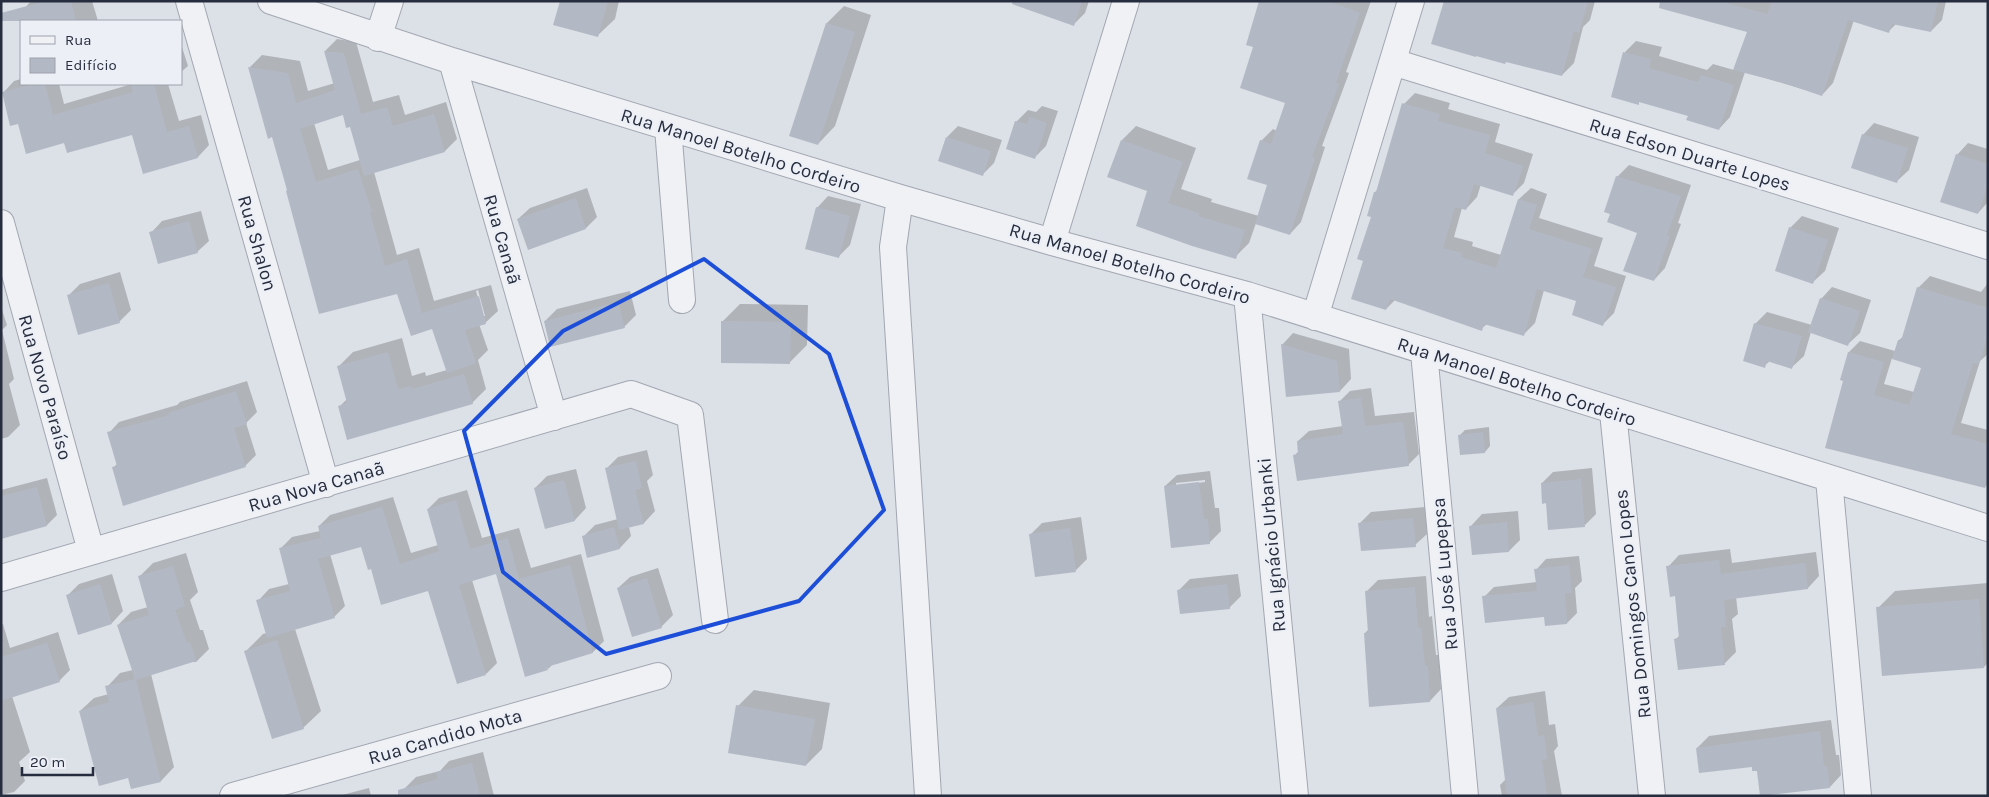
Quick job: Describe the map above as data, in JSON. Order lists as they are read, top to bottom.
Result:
{
  "streets": {
    "street": [
      "Rua Manoel Botelho Cordeiro",
      "Rua Edson Duarte Lopes",
      "Rua Canaã",
      "Rua Shalon",
      "Rua Novo Paraíso",
      "Rua Nova Canaã",
      "Rua Ignácio Urbanki",
      "Rua José Lupepsa",
      "Rua Domingos Cano Lopes",
      "Rua Candido Mota"
    ]
  },
  "crossings": [
    ["Rua Manoel Botelho Cordeiro", "Rua Canaã"],
    ["Rua Manoel Botelho Cordeiro", "Rua Ignácio Urbanki"],
    ["Rua Manoel Botelho Cordeiro", "Rua José Lupepsa"],
    ["Rua Manoel Botelho Cordeiro", "Rua Domingos Cano Lopes"],
    ["Rua Canaã", "Rua Nova Canaã"],
    ["Rua Shalon", "Rua Nova Canaã"],
    ["Rua Novo Paraíso", "Rua Nova Canaã"]
  ],
  "legend": ["Rua", "Edifício"],
  "scale_bar": "20 m"
}
